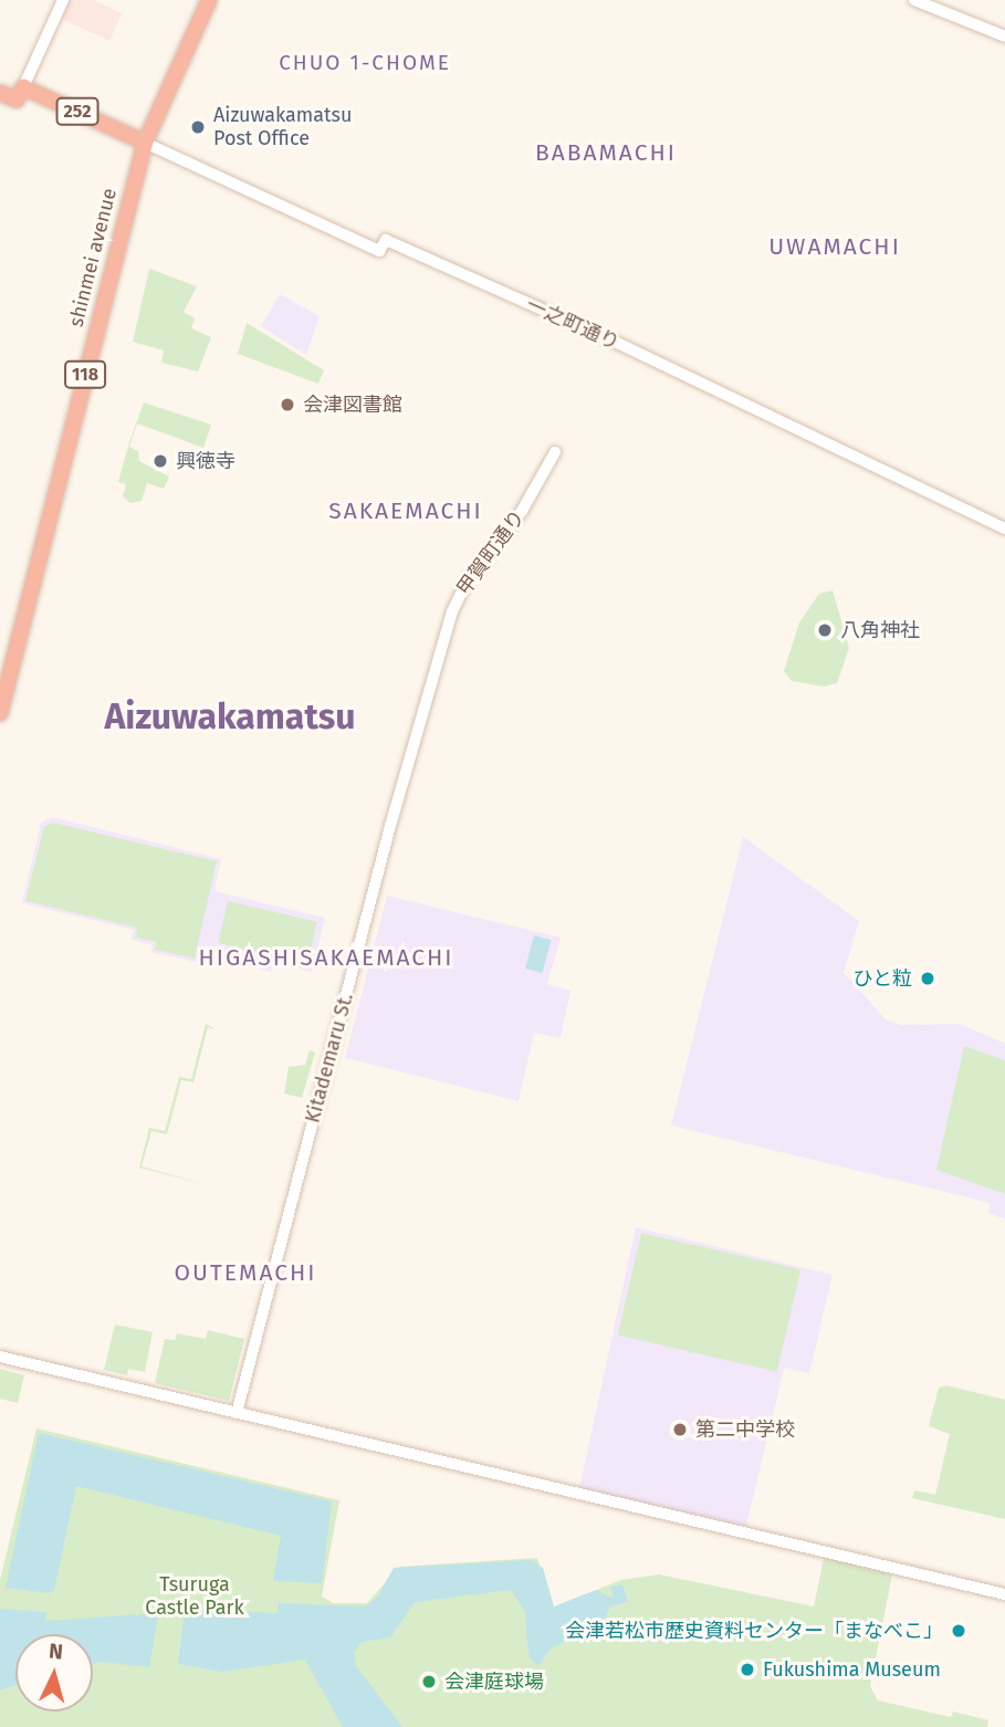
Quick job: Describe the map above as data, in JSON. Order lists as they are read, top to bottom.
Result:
{
  "streets": {
    "highway": ["252", "shinmei avenue", "118"],
    "street": ["一之町通り", "甲賀町通り", "Kitademaru St."]
  },
  "crossings": [
    ["252", "shinmei avenue"],
    ["252", "一之町通り"],
    ["252", "118"],
    ["shinmei avenue", "一之町通り"],
    ["shinmei avenue", "118"],
    ["一之町通り", "118"],
    ["甲賀町通り", "Kitademaru St."]
  ],
  "districts": [
    "CHUO 1-CHOME",
    "BABAMACHI",
    "UWAMACHI",
    "SAKAEMACHI",
    "Aizuwakamatsu",
    "HIGASHISAKAEMACHI",
    "OUTEMACHI"
  ],
  "parks": ["Tsuruga Castle Park"],
  "places": [
    "Aizuwakamatsu Post Office",
    "会津図書館",
    "興徳寺",
    "八角神社",
    "ひと粒",
    "第二中学校",
    "会津若松市歴史資料センター「まなべこ」",
    "Fukushima Museum",
    "会津庭球場"
  ],
  "north": "top"
}
